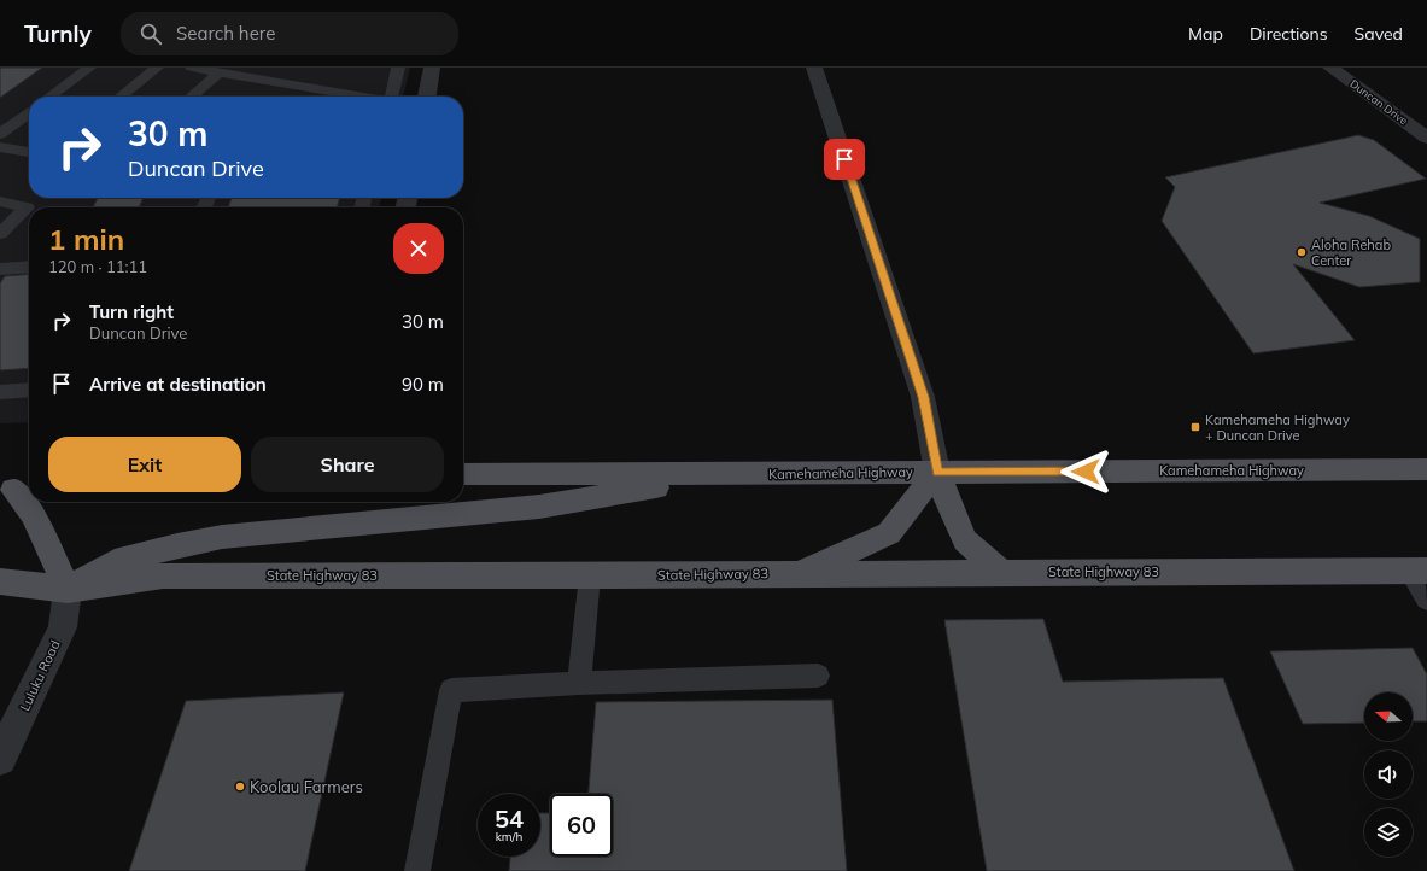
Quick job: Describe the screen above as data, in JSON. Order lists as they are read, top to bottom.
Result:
{
  "streets": {
    "main road": ["Kamehameha Highway", "State Highway 83"],
    "street": ["Duncan Drive", "Luluku Road"]
  },
  "crossings": [
    ["State Highway 83", "Luluku Road"]
  ],
  "places": {
    "other": ["Aloha Rehab Center", "Koolau Farmers"],
    "transit": ["Kamehameha Highway + Duncan Drive"]
  },
  "north": "left",
  "page": {
    "header": "Turnly",
    "search": "Search here",
    "nav": ["Map", "Directions", "Saved"],
    "turn": ["30 m", "Duncan Drive"],
    "heading": ["1 min", "120 m · 11:11"],
    "list": [
      {
        "name": "Turn right",
        "note": "Duncan Drive",
        "value": "30 m"
      },
      {
        "name": "Arrive at destination",
        "value": "90 m"
      }
    ],
    "buttons": ["Exit", "Share"],
    "speed": "54 km/h",
    "limit": "60"
  }
}
